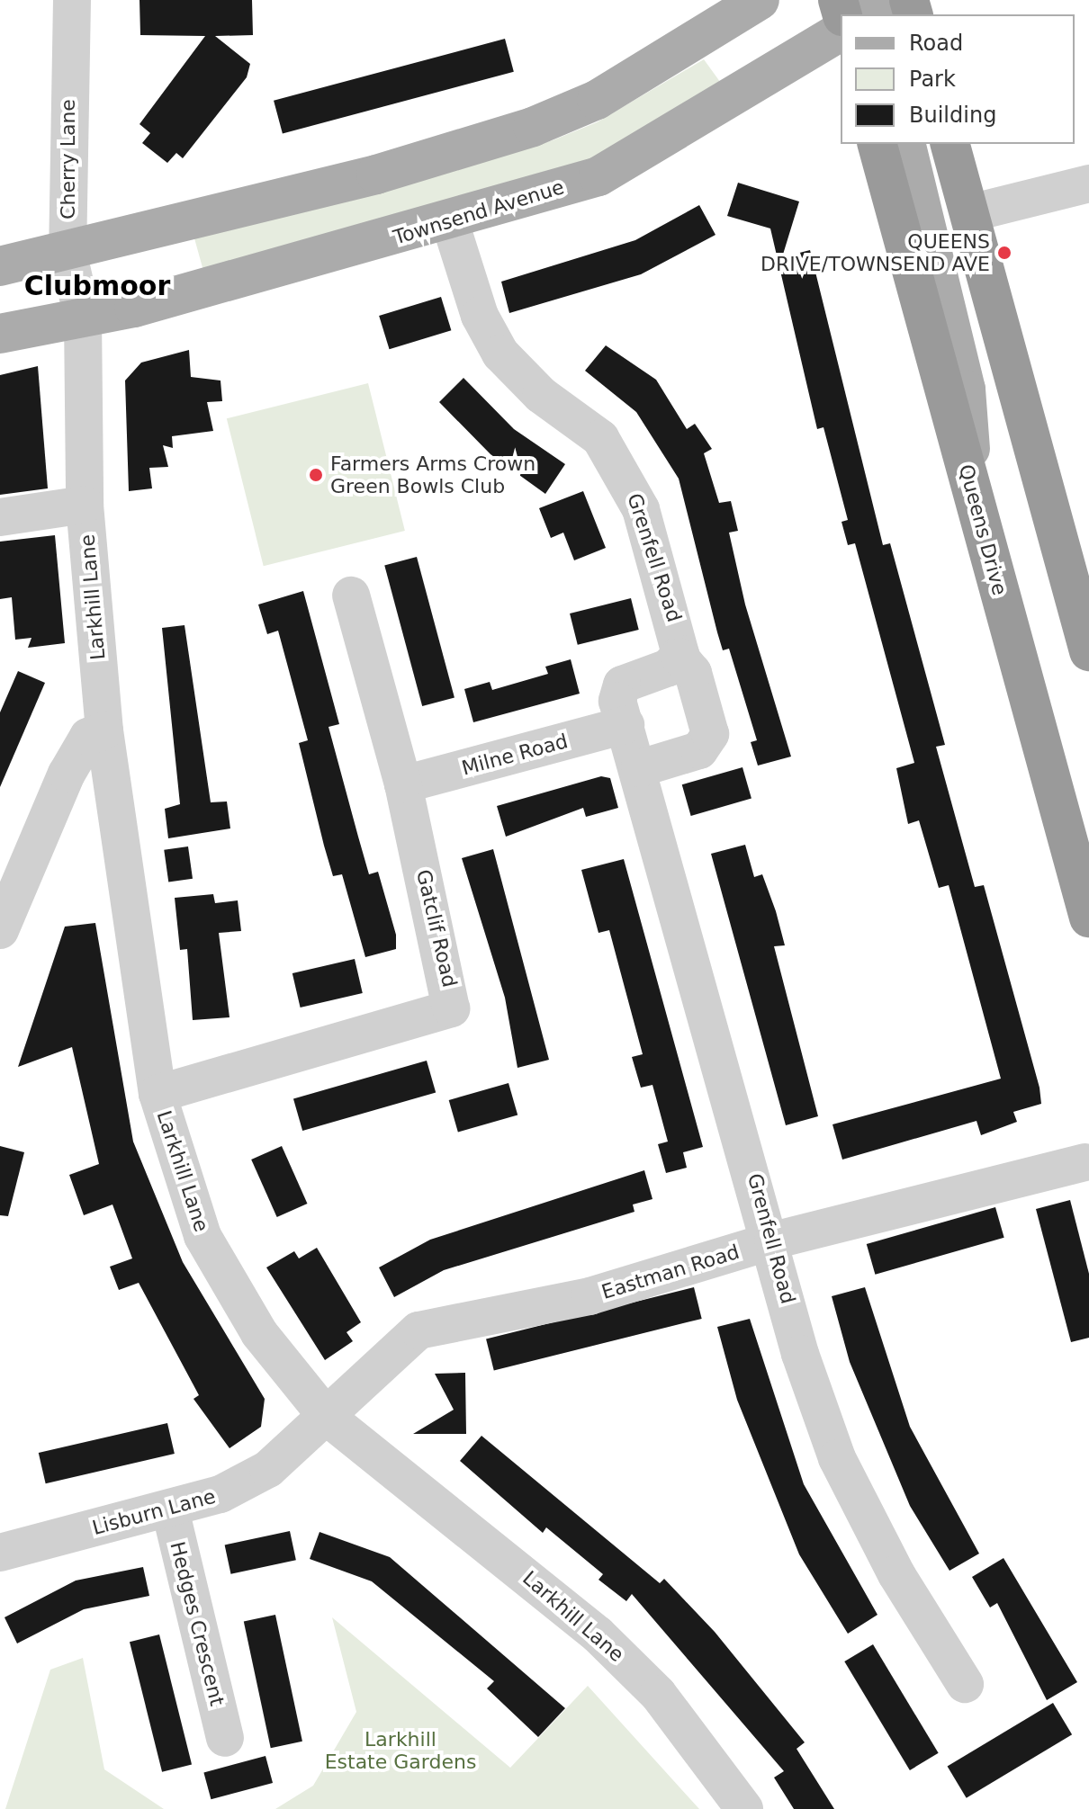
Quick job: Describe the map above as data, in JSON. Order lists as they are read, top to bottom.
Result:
{
  "streets": {
    "highway": ["Queens Drive"],
    "main road": ["Townsend Avenue"],
    "street": [
      "Cherry Lane",
      "Grenfell Road",
      "Larkhill Lane",
      "Milne Road",
      "Gatclif Road",
      "Eastman Road",
      "Lisburn Lane",
      "Hedges Crescent"
    ]
  },
  "crossings": [
    ["Cherry Lane", "Townsend Avenue"],
    ["Cherry Lane", "Larkhill Lane"],
    ["Townsend Avenue", "Grenfell Road"],
    ["Townsend Avenue", "Larkhill Lane"],
    ["Grenfell Road", "Milne Road"],
    ["Grenfell Road", "Eastman Road"],
    ["Larkhill Lane", "Gatclif Road"],
    ["Larkhill Lane", "Eastman Road"],
    ["Larkhill Lane", "Lisburn Lane"],
    ["Milne Road", "Gatclif Road"],
    ["Eastman Road", "Lisburn Lane"],
    ["Lisburn Lane", "Hedges Crescent"]
  ],
  "districts": ["Clubmoor"],
  "parks": ["Larkhill Estate Gardens"],
  "places": ["QUEENS DRIVE/TOWNSEND AVE", "Farmers Arms Crown Green Bowls Club"],
  "legend": ["Road", "Park", "Building"]
}
